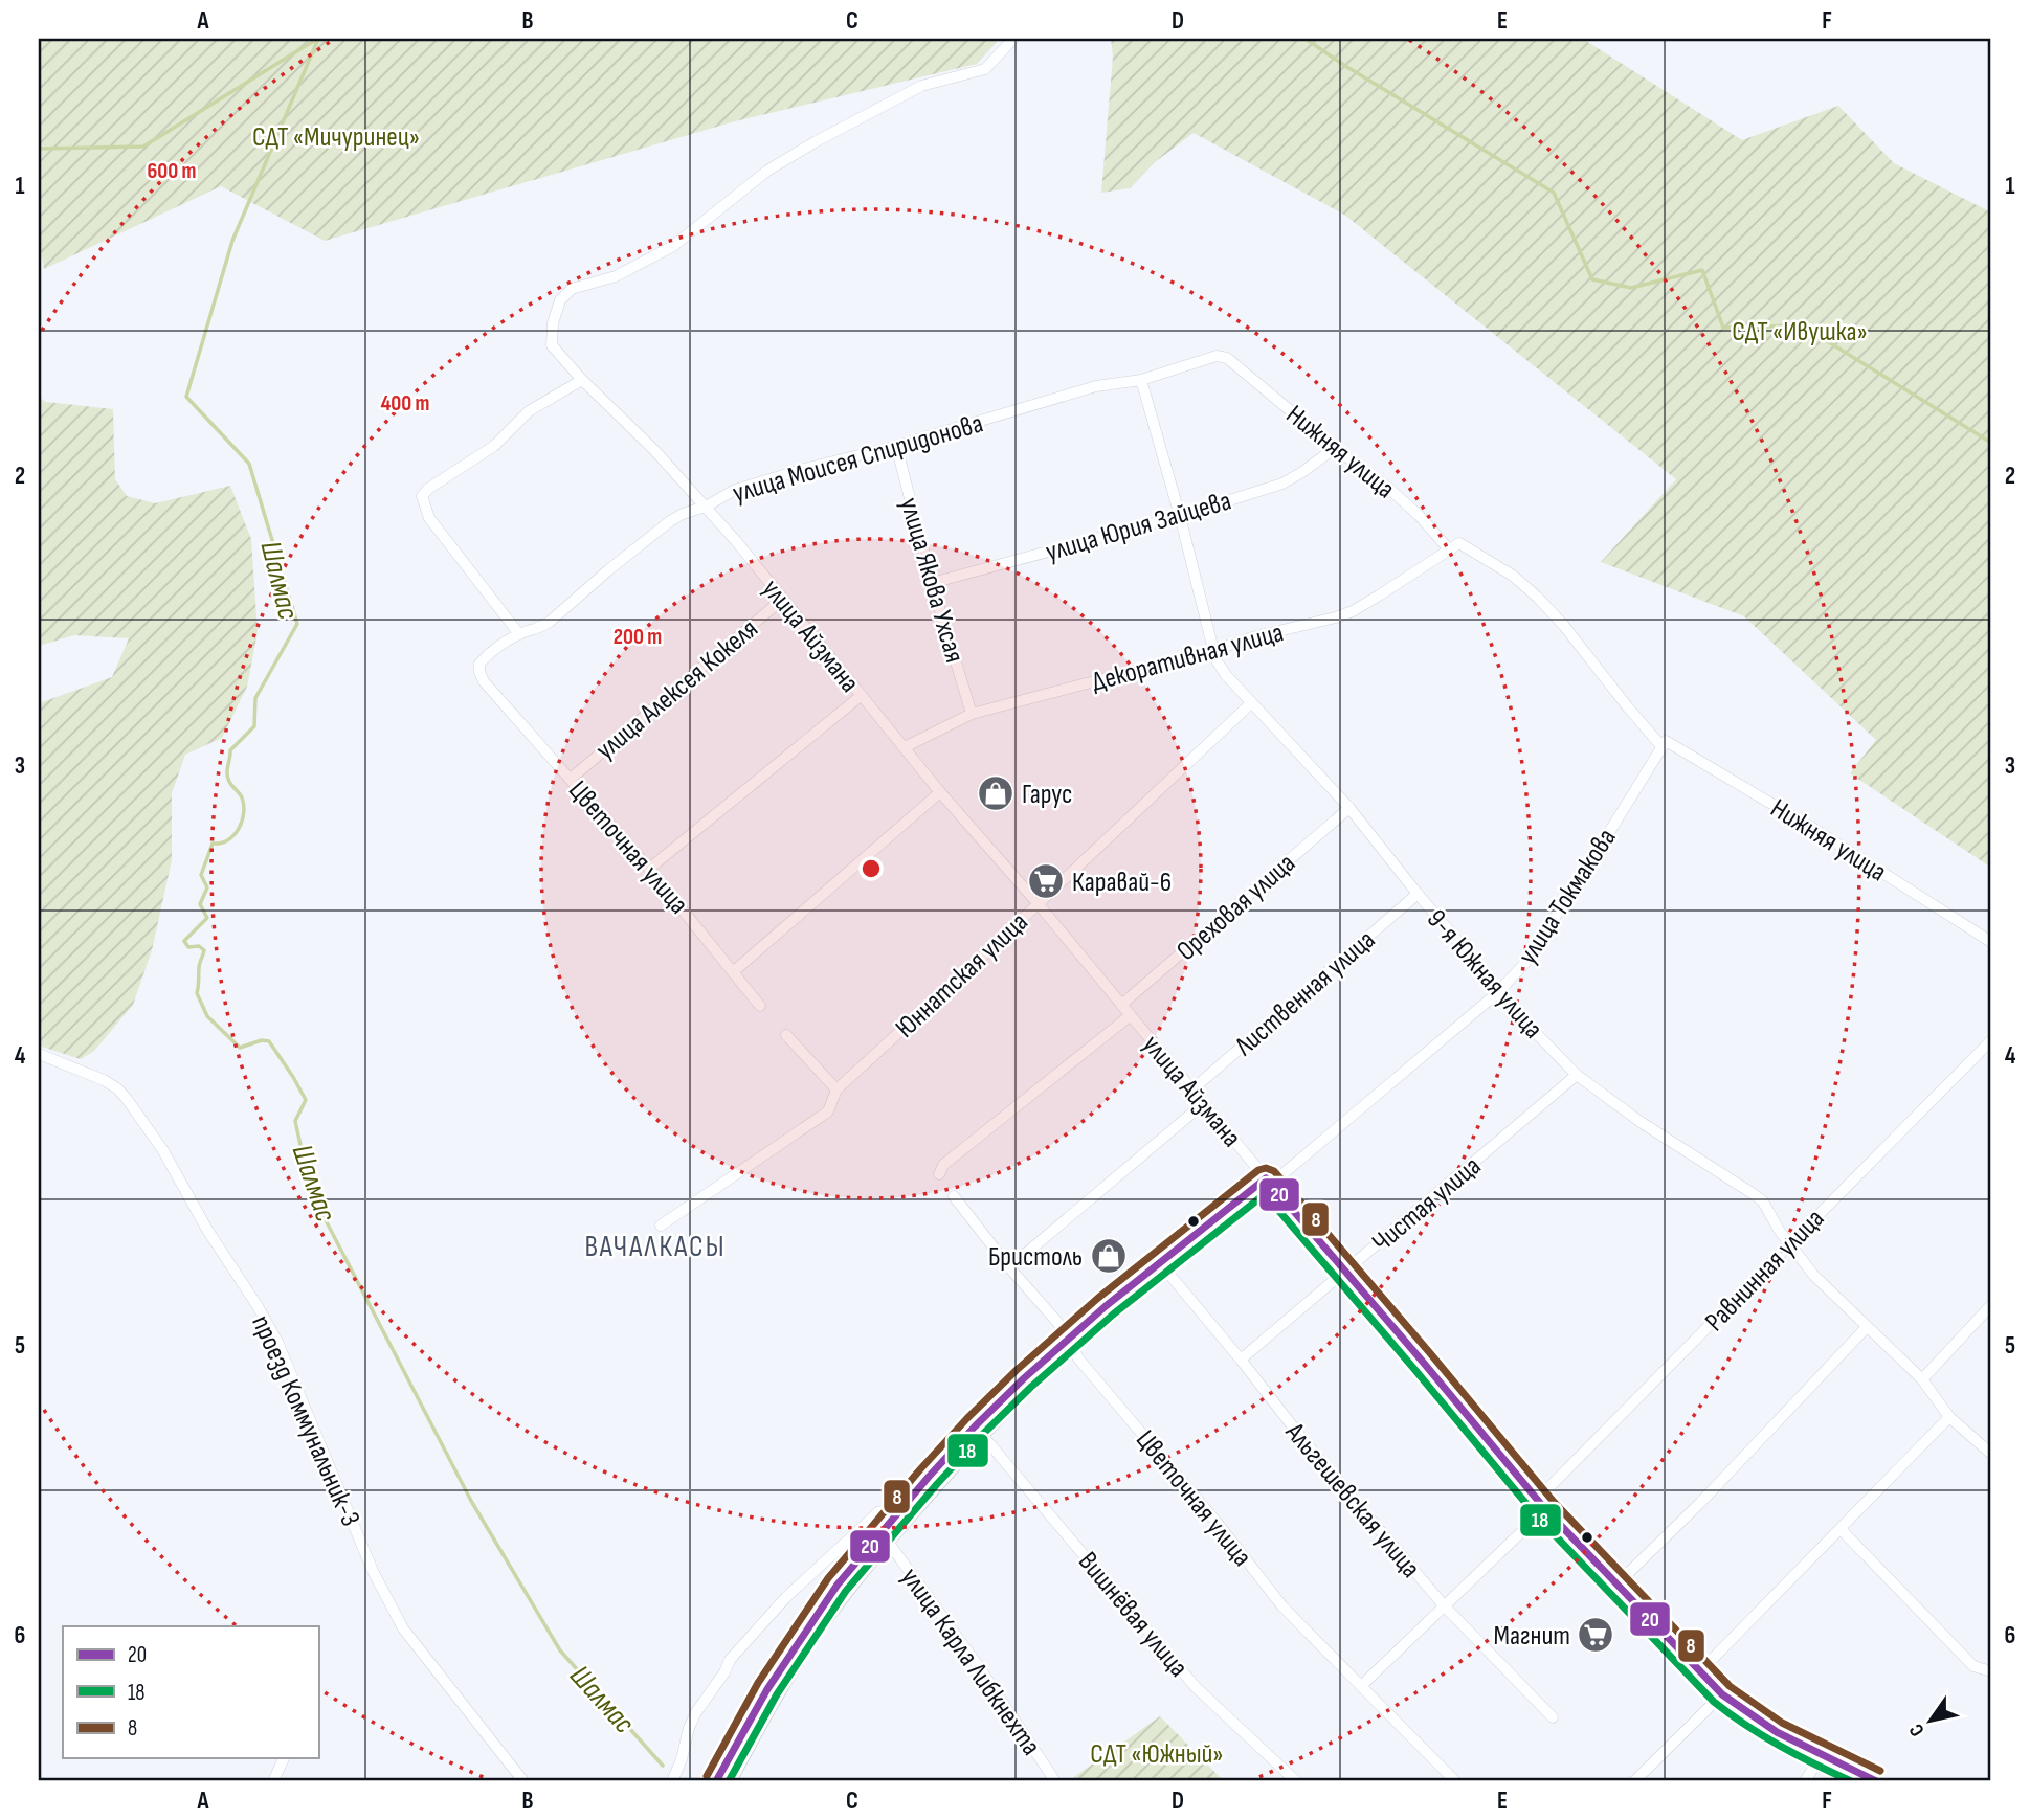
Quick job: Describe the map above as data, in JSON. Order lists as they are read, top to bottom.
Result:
{
  "streets": {
    "street": [
      "Нижняя улица",
      "улица Моисея Спиридонова",
      "улица Юрия Зайцева",
      "улица Якова Ухсая",
      "улица Айзмана",
      "Декоративная улица",
      "улица Алексея Кокеля",
      "Цветочная улица",
      "улица Токмакова",
      "Ореховая улица",
      "9-я Южная улица",
      "Юннатская улица",
      "Лиственная улица",
      "Чистая улица",
      "Равнинная улица",
      "проезд Коммунальник-3",
      "Альгешевская улица",
      "Вишнёвая улица",
      "улица Карла Либкнехта"
    ]
  },
  "crossings": [
    ["Нижняя улица", "улица Моисея Спиридонова"],
    ["Нижняя улица", "улица Юрия Зайцева"],
    ["Нижняя улица", "Декоративная улица"],
    ["Нижняя улица", "улица Токмакова"],
    ["улица Моисея Спиридонова", "улица Якова Ухсая"],
    ["улица Моисея Спиридонова", "улица Айзмана"],
    ["улица Моисея Спиридонова", "Цветочная улица"],
    ["улица Моисея Спиридонова", "9-я Южная улица"],
    ["улица Юрия Зайцева", "улица Якова Ухсая"],
    ["улица Юрия Зайцева", "9-я Южная улица"],
    ["улица Якова Ухсая", "Декоративная улица"],
    ["улица Айзмана", "Декоративная улица"],
    ["улица Айзмана", "улица Алексея Кокеля"],
    ["улица Айзмана", "улица Токмакова"],
    ["улица Айзмана", "Ореховая улица"],
    ["улица Айзмана", "Юннатская улица"],
    ["улица Айзмана", "Лиственная улица"],
    ["улица Айзмана", "Чистая улица"],
    ["улица Айзмана", "Равнинная улица"],
    ["Декоративная улица", "9-я Южная улица"],
    ["улица Алексея Кокеля", "Цветочная улица"],
    ["Цветочная улица", "Равнинная улица"],
    ["улица Токмакова", "9-я Южная улица"],
    ["Ореховая улица", "9-я Южная улица"],
    ["9-я Южная улица", "Юннатская улица"],
    ["9-я Южная улица", "Лиственная улица"],
    ["9-я Южная улица", "Чистая улица"],
    ["9-я Южная улица", "Равнинная улица"],
    ["Чистая улица", "Альгешевская улица"],
    ["Равнинная улица", "Альгешевская улица"]
  ],
  "districts": ["ВАЧАЛКАСЫ"],
  "water": ["Шалмас"],
  "parks": ["СДТ «Мичуринец»", "СДТ «Ивушка»", "СДТ «Южный»"],
  "places": {
    "shop": ["Гарус", "Бристоль"],
    "supermarket": ["Каравай-6", "Магнит"]
  },
  "lines": ["transit line 8", "transit line 20", "transit line 18"],
  "legend": ["20", "18", "8"],
  "north": "bottom left",
  "grid": {
    "columns": [
      "A",
      "B",
      "C",
      "D",
      "E",
      "F"
    ],
    "rows": [
      "1",
      "2",
      "3",
      "4",
      "5",
      "6"
    ]
  },
  "rings": ["600 m", "400 m", "200 m"]
}
